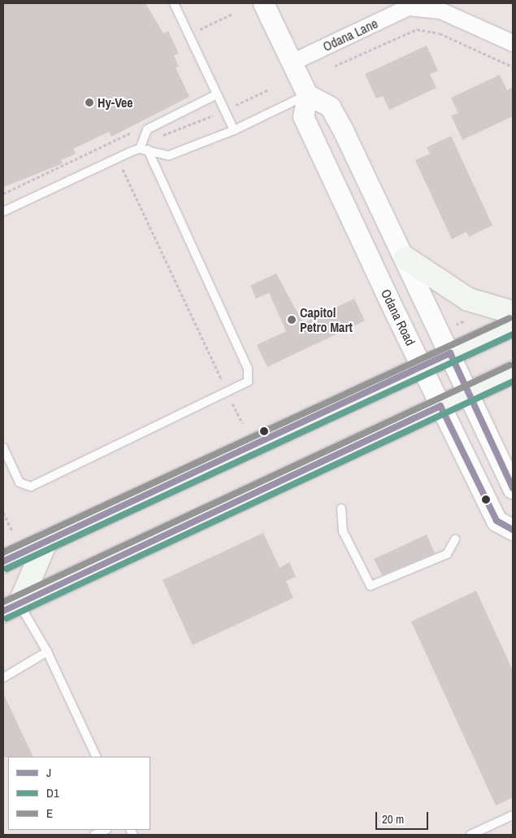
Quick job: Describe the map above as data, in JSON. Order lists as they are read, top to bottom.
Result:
{
  "streets": {
    "street": ["Odana Lane", "Odana Road"]
  },
  "places": ["Hy-Vee", "Capitol Petro Mart"],
  "lines": ["transit line E", "transit line D1", "transit line J"],
  "legend": ["J", "D1", "E"],
  "scale_bar": "20 m"
}
